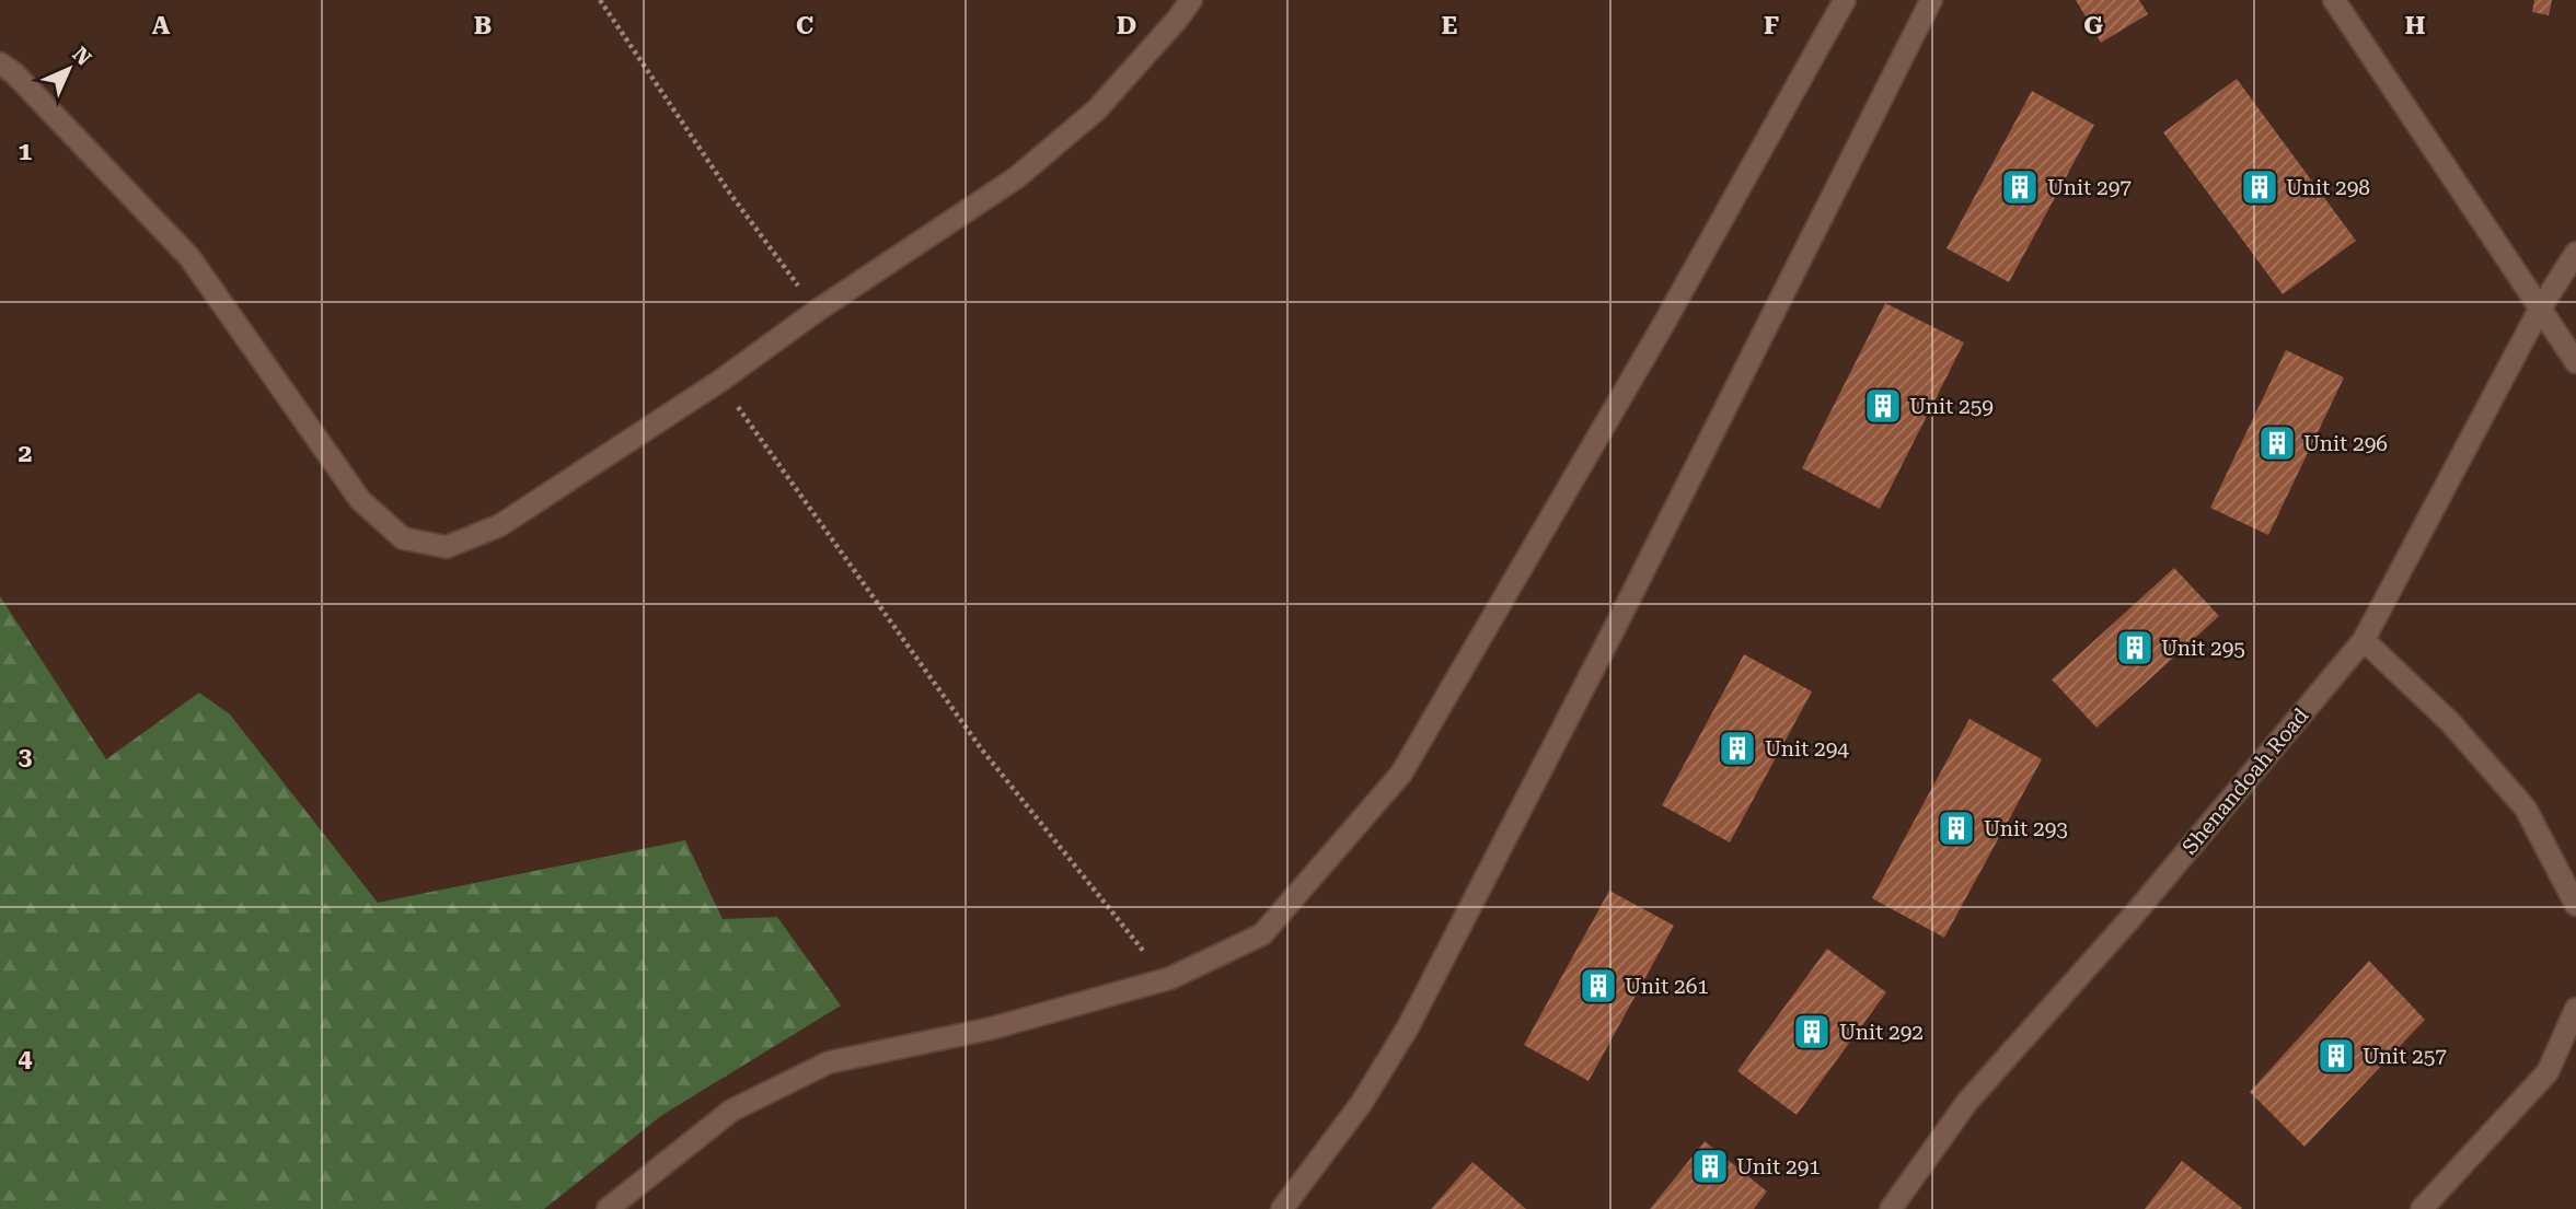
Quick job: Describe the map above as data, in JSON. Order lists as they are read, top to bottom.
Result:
{
  "streets": {
    "street": ["Shenandoah Road"]
  },
  "places": {
    "building": [
      "Unit 297",
      "Unit 298",
      "Unit 259",
      "Unit 296",
      "Unit 295",
      "Unit 294",
      "Unit 293",
      "Unit 261",
      "Unit 292",
      "Unit 257",
      "Unit 291"
    ]
  },
  "north": "top right",
  "grid": {
    "columns": [
      "A",
      "B",
      "C",
      "D",
      "E",
      "F",
      "G",
      "H"
    ],
    "rows": [
      "1",
      "2",
      "3",
      "4"
    ]
  }
}
